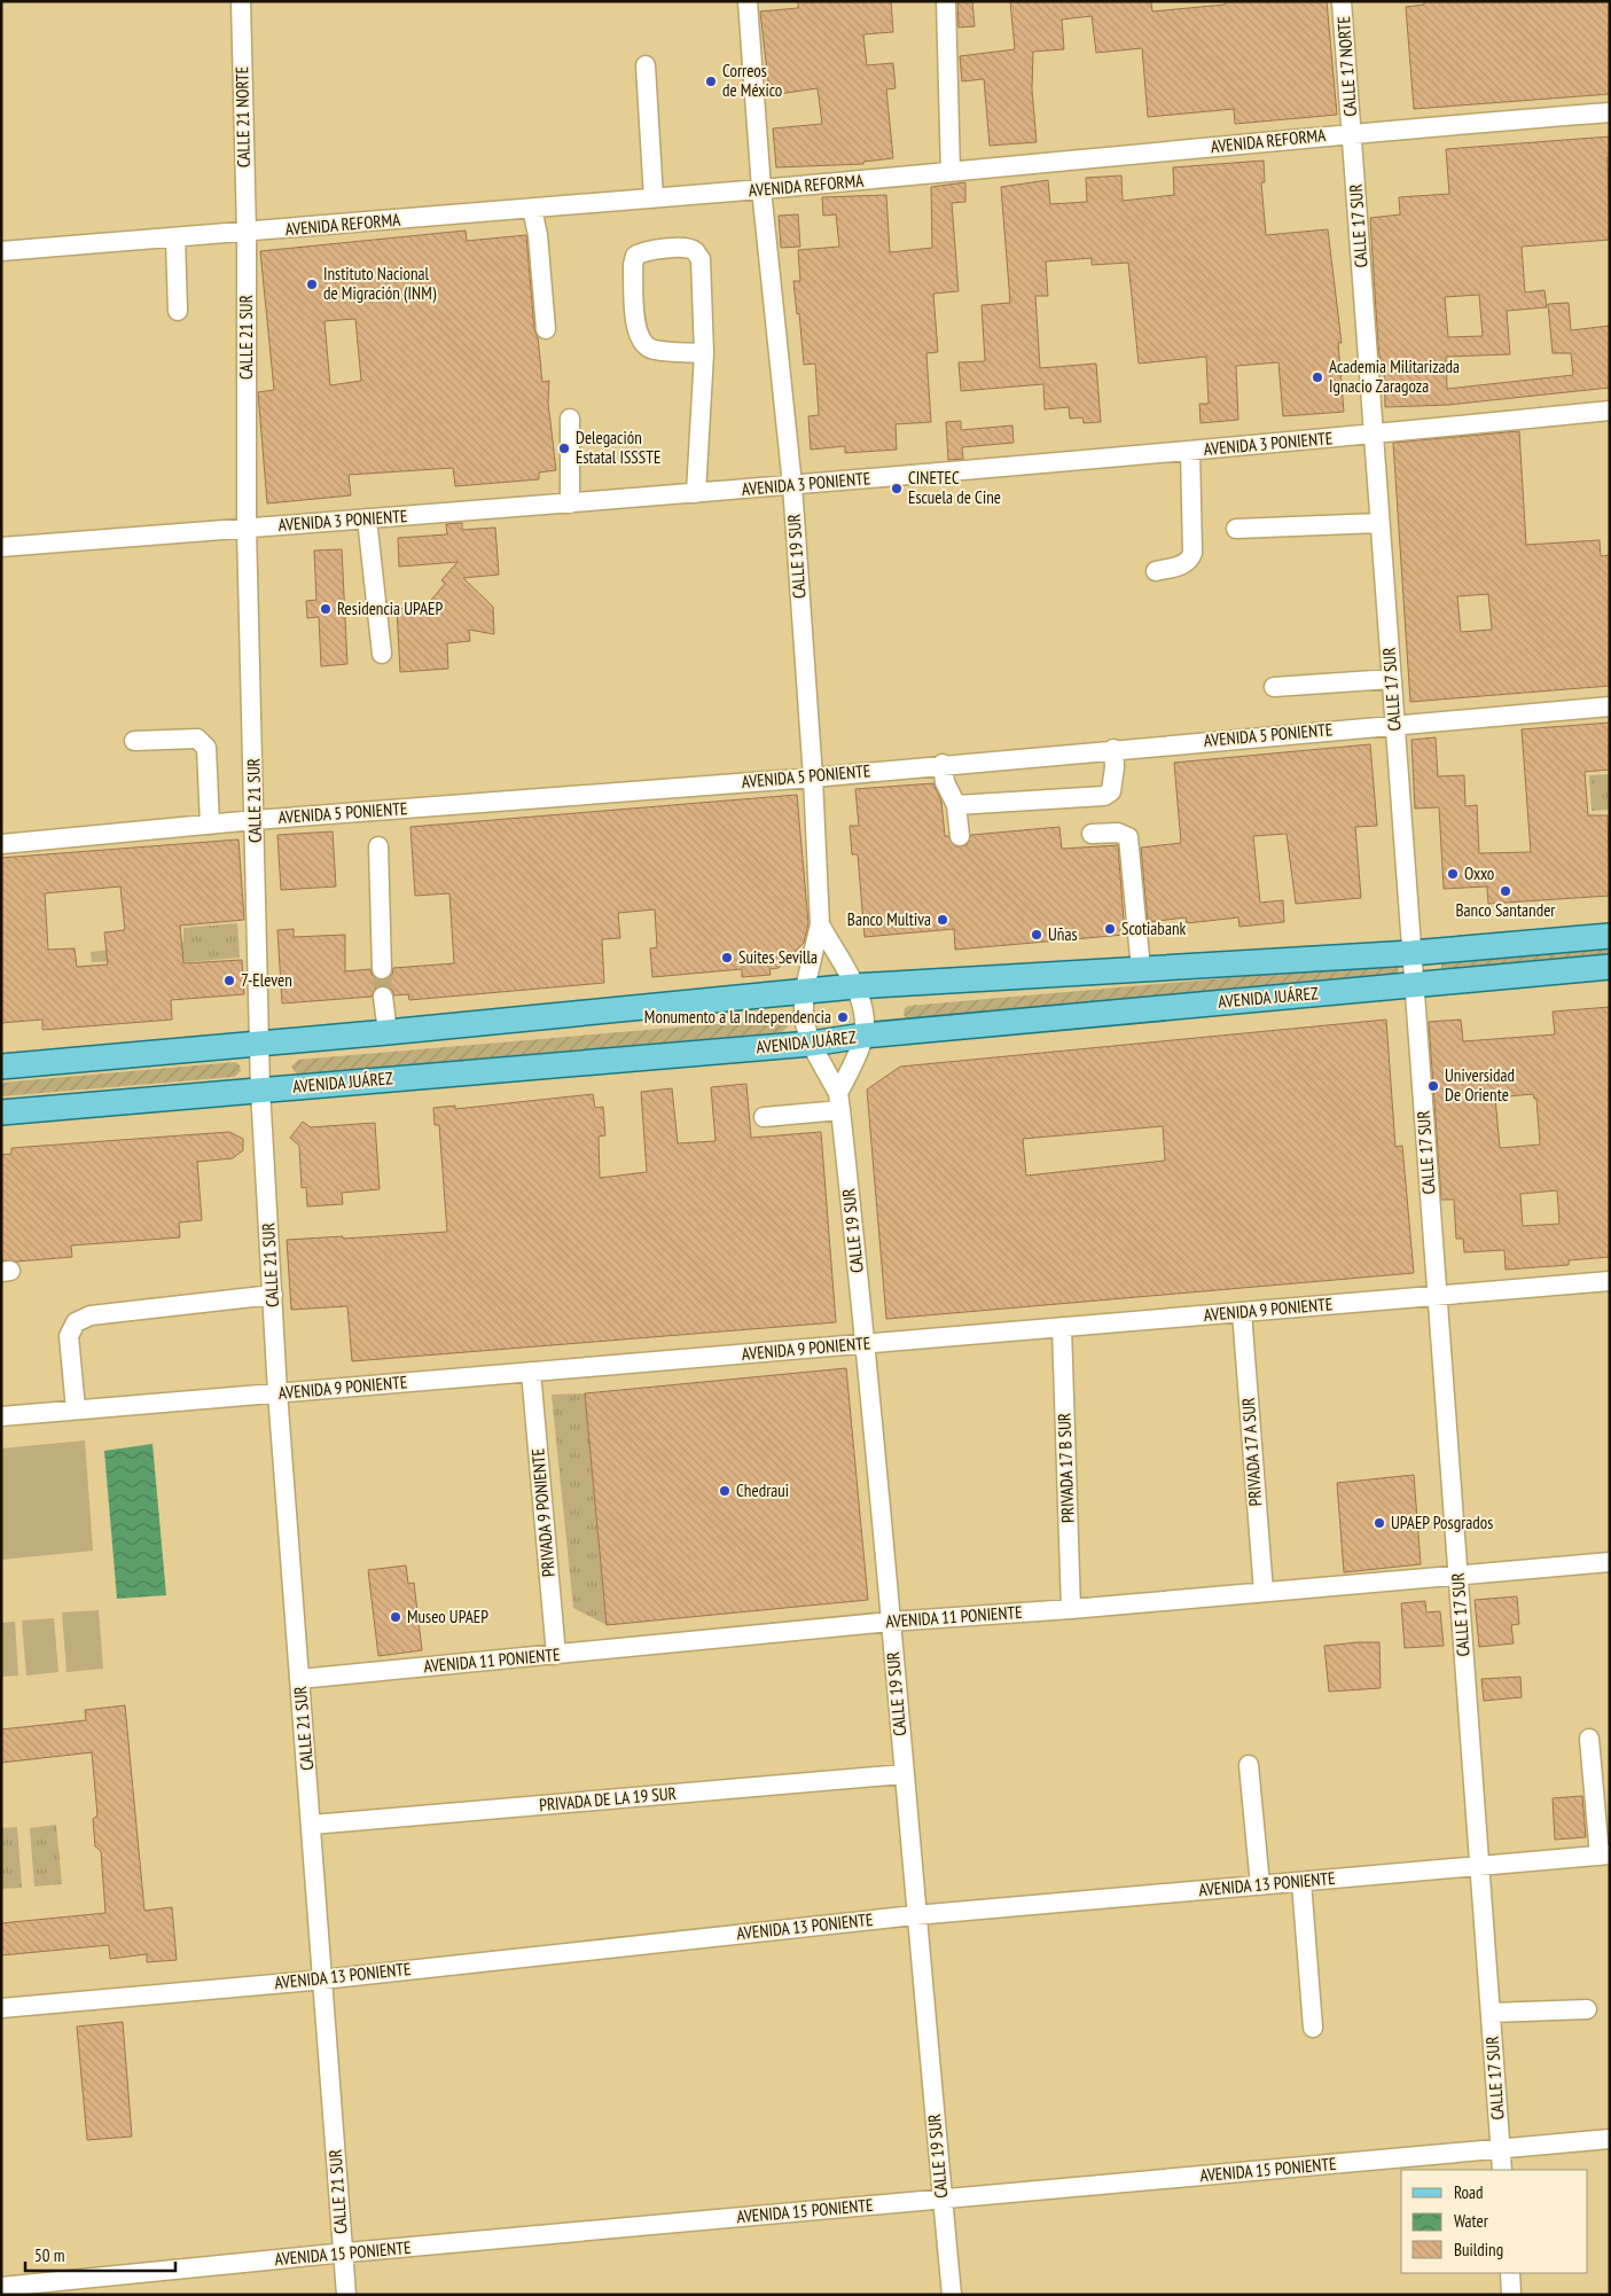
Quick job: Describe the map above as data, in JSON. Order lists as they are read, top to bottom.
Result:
{
  "streets": {
    "main road": ["AVENIDA JUÁREZ"],
    "street": [
      "CALLE 17 NORTE",
      "CALLE 21 NORTE",
      "AVENIDA REFORMA",
      "CALLE 17 SUR",
      "CALLE 21 SUR",
      "AVENIDA 3 PONIENTE",
      "CALLE 19 SUR",
      "AVENIDA 5 PONIENTE",
      "AVENIDA 9 PONIENTE",
      "PRIVADA 17 A SUR",
      "PRIVADA 17 B SUR",
      "PRIVADA 9 PONIENTE",
      "AVENIDA 11 PONIENTE",
      "PRIVADA DE LA 19 SUR",
      "AVENIDA 13 PONIENTE",
      "AVENIDA 15 PONIENTE"
    ]
  },
  "crossings": [
    ["CALLE 17 NORTE", "AVENIDA REFORMA"],
    ["CALLE 17 NORTE", "CALLE 17 SUR"],
    ["CALLE 21 NORTE", "AVENIDA REFORMA"],
    ["CALLE 21 NORTE", "CALLE 21 SUR"],
    ["AVENIDA REFORMA", "CALLE 17 SUR"],
    ["AVENIDA REFORMA", "CALLE 21 SUR"],
    ["AVENIDA REFORMA", "CALLE 19 SUR"],
    ["CALLE 17 SUR", "AVENIDA 3 PONIENTE"],
    ["CALLE 17 SUR", "AVENIDA 5 PONIENTE"],
    ["CALLE 17 SUR", "AVENIDA JUÁREZ"],
    ["CALLE 17 SUR", "AVENIDA 9 PONIENTE"],
    ["CALLE 17 SUR", "AVENIDA 11 PONIENTE"],
    ["CALLE 17 SUR", "AVENIDA 13 PONIENTE"],
    ["CALLE 17 SUR", "AVENIDA 15 PONIENTE"],
    ["CALLE 21 SUR", "AVENIDA 3 PONIENTE"],
    ["CALLE 21 SUR", "AVENIDA 5 PONIENTE"],
    ["CALLE 21 SUR", "AVENIDA JUÁREZ"],
    ["CALLE 21 SUR", "AVENIDA 9 PONIENTE"],
    ["CALLE 21 SUR", "AVENIDA 11 PONIENTE"],
    ["CALLE 21 SUR", "PRIVADA DE LA 19 SUR"],
    ["CALLE 21 SUR", "AVENIDA 13 PONIENTE"],
    ["CALLE 21 SUR", "AVENIDA 15 PONIENTE"],
    ["AVENIDA 3 PONIENTE", "CALLE 19 SUR"],
    ["CALLE 19 SUR", "AVENIDA 5 PONIENTE"],
    ["CALLE 19 SUR", "AVENIDA JUÁREZ"],
    ["CALLE 19 SUR", "AVENIDA 9 PONIENTE"],
    ["CALLE 19 SUR", "AVENIDA 11 PONIENTE"],
    ["CALLE 19 SUR", "PRIVADA DE LA 19 SUR"],
    ["CALLE 19 SUR", "AVENIDA 13 PONIENTE"],
    ["CALLE 19 SUR", "AVENIDA 15 PONIENTE"],
    ["AVENIDA 9 PONIENTE", "PRIVADA 17 A SUR"],
    ["AVENIDA 9 PONIENTE", "PRIVADA 17 B SUR"],
    ["AVENIDA 9 PONIENTE", "PRIVADA 9 PONIENTE"],
    ["PRIVADA 17 A SUR", "AVENIDA 11 PONIENTE"],
    ["PRIVADA 17 B SUR", "AVENIDA 11 PONIENTE"],
    ["PRIVADA 9 PONIENTE", "AVENIDA 11 PONIENTE"]
  ],
  "places": [
    "Correos de México",
    "Instituto Nacional de Migración (INM)",
    "Academia Militarizada Ignacio Zaragoza",
    "Delegación Estatal ISSSTE",
    "CINETEC Escuela de Cine",
    "Residencia UPAEP",
    "Oxxo",
    "Banco Santander",
    "Banco Multiva",
    "Scotiabank",
    "Uñas",
    "Suites Sevilla",
    "7-Eleven",
    "Monumento a la Independencia",
    "Universidad De Oriente",
    "Chedraui",
    "UPAEP Posgrados",
    "Museo UPAEP"
  ],
  "legend": ["Road", "Water", "Building"],
  "scale_bar": "50 m"
}
